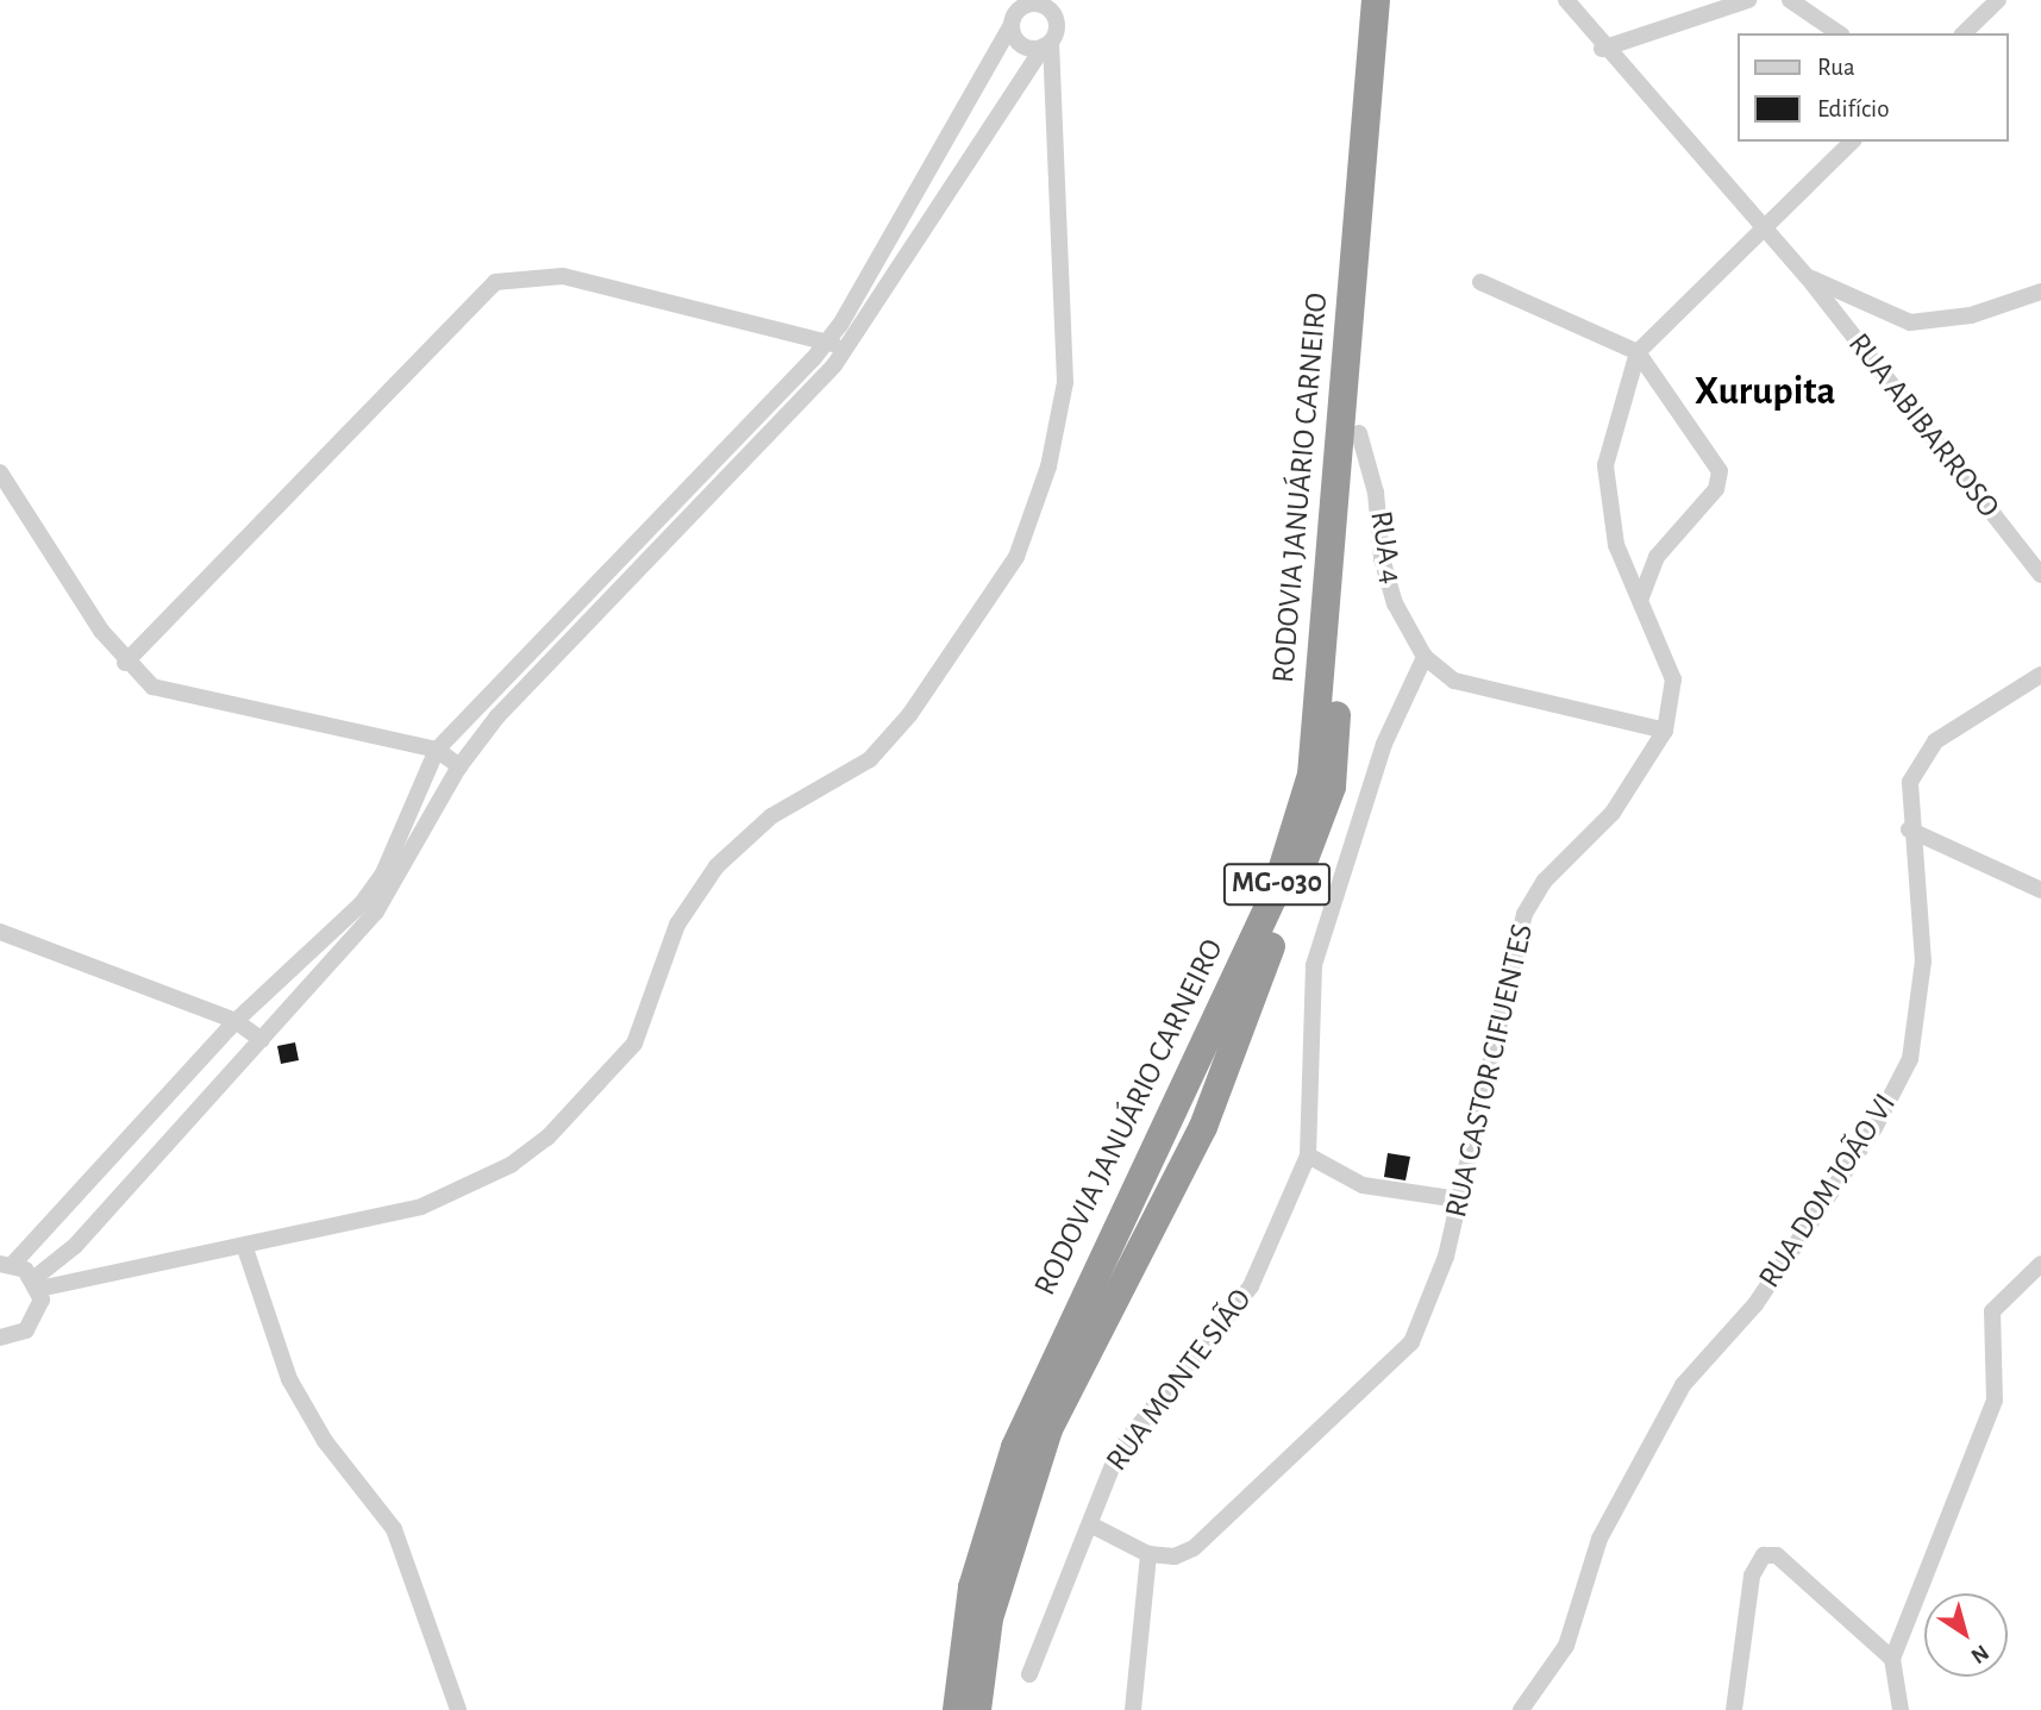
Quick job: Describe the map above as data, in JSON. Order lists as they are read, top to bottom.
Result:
{
  "streets": {
    "highway": ["RODOVIA JANUÁRIO CARNEIRO", "MG-030"],
    "street": [
      "RUA ABIBARROSO",
      "RUA 4",
      "RUA CASTOR CIFUENTES",
      "RUA DOM JOÃO VI",
      "RUA MONTE SIÃO"
    ]
  },
  "crossings": [
    ["RUA ABIBARROSO", "RUA CASTOR CIFUENTES"],
    ["RODOVIA JANUÁRIO CARNEIRO", "RUA 4"],
    ["RUA 4", "RUA MONTE SIÃO"]
  ],
  "districts": ["Xurupita"],
  "legend": ["Rua", "Edifício"],
  "north": "bottom right"
}
